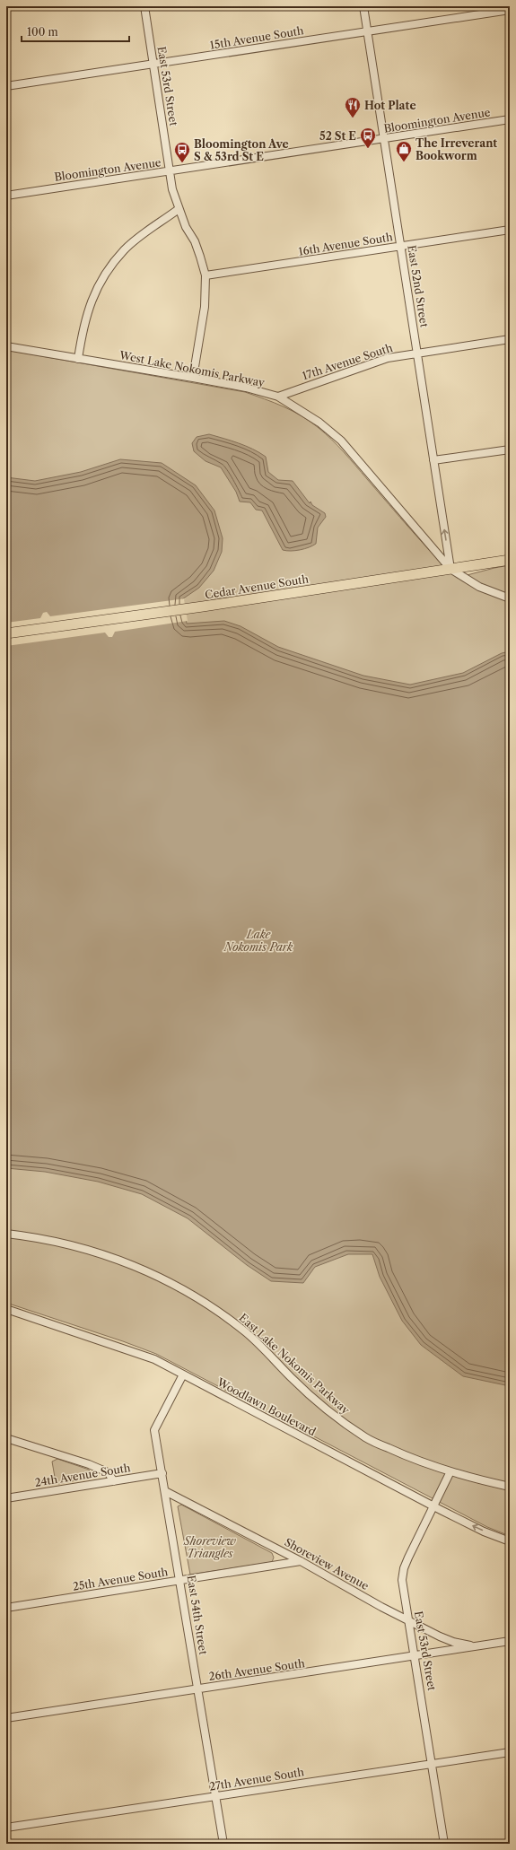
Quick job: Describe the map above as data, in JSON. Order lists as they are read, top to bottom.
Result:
{
  "streets": {
    "main road": ["Cedar Avenue South"],
    "street": [
      "15th Avenue South",
      "East 53rd Street",
      "Bloomington Avenue",
      "16th Avenue South",
      "East 52nd Street",
      "17th Avenue South",
      "West Lake Nokomis Parkway",
      "East Lake Nokomis Parkway",
      "Woodlawn Boulevard",
      "24th Avenue South",
      "Shoreview Avenue",
      "25th Avenue South",
      "East 54th Street",
      "26th Avenue South",
      "27th Avenue South"
    ]
  },
  "crossings": [
    ["15th Avenue South", "East 53rd Street"],
    ["15th Avenue South", "East 52nd Street"],
    ["East 53rd Street", "Bloomington Avenue"],
    ["East 53rd Street", "16th Avenue South"],
    ["East 53rd Street", "West Lake Nokomis Parkway"],
    ["East 53rd Street", "East Lake Nokomis Parkway"],
    ["East 53rd Street", "Woodlawn Boulevard"],
    ["East 53rd Street", "Shoreview Avenue"],
    ["East 53rd Street", "26th Avenue South"],
    ["East 53rd Street", "27th Avenue South"],
    ["Bloomington Avenue", "East 52nd Street"],
    ["16th Avenue South", "East 52nd Street"],
    ["East 52nd Street", "17th Avenue South"],
    ["East 52nd Street", "West Lake Nokomis Parkway"],
    ["East 52nd Street", "Cedar Avenue South"],
    ["17th Avenue South", "West Lake Nokomis Parkway"],
    ["West Lake Nokomis Parkway", "Cedar Avenue South"],
    ["Woodlawn Boulevard", "East 54th Street"],
    ["24th Avenue South", "East 54th Street"],
    ["Shoreview Avenue", "25th Avenue South"],
    ["Shoreview Avenue", "East 54th Street"],
    ["Shoreview Avenue", "26th Avenue South"],
    ["25th Avenue South", "East 54th Street"],
    ["East 54th Street", "26th Avenue South"],
    ["East 54th Street", "27th Avenue South"]
  ],
  "parks": ["Lake Nokomis Park", "Shoreview Triangles"],
  "places": {
    "restaurant": ["Hot Plate"],
    "bus stop": ["52 St E", "Bloomington Ave S & 53rd St E"],
    "shop": ["The Irreverant Bookworm"]
  },
  "scale_bar": "100 m"
}
